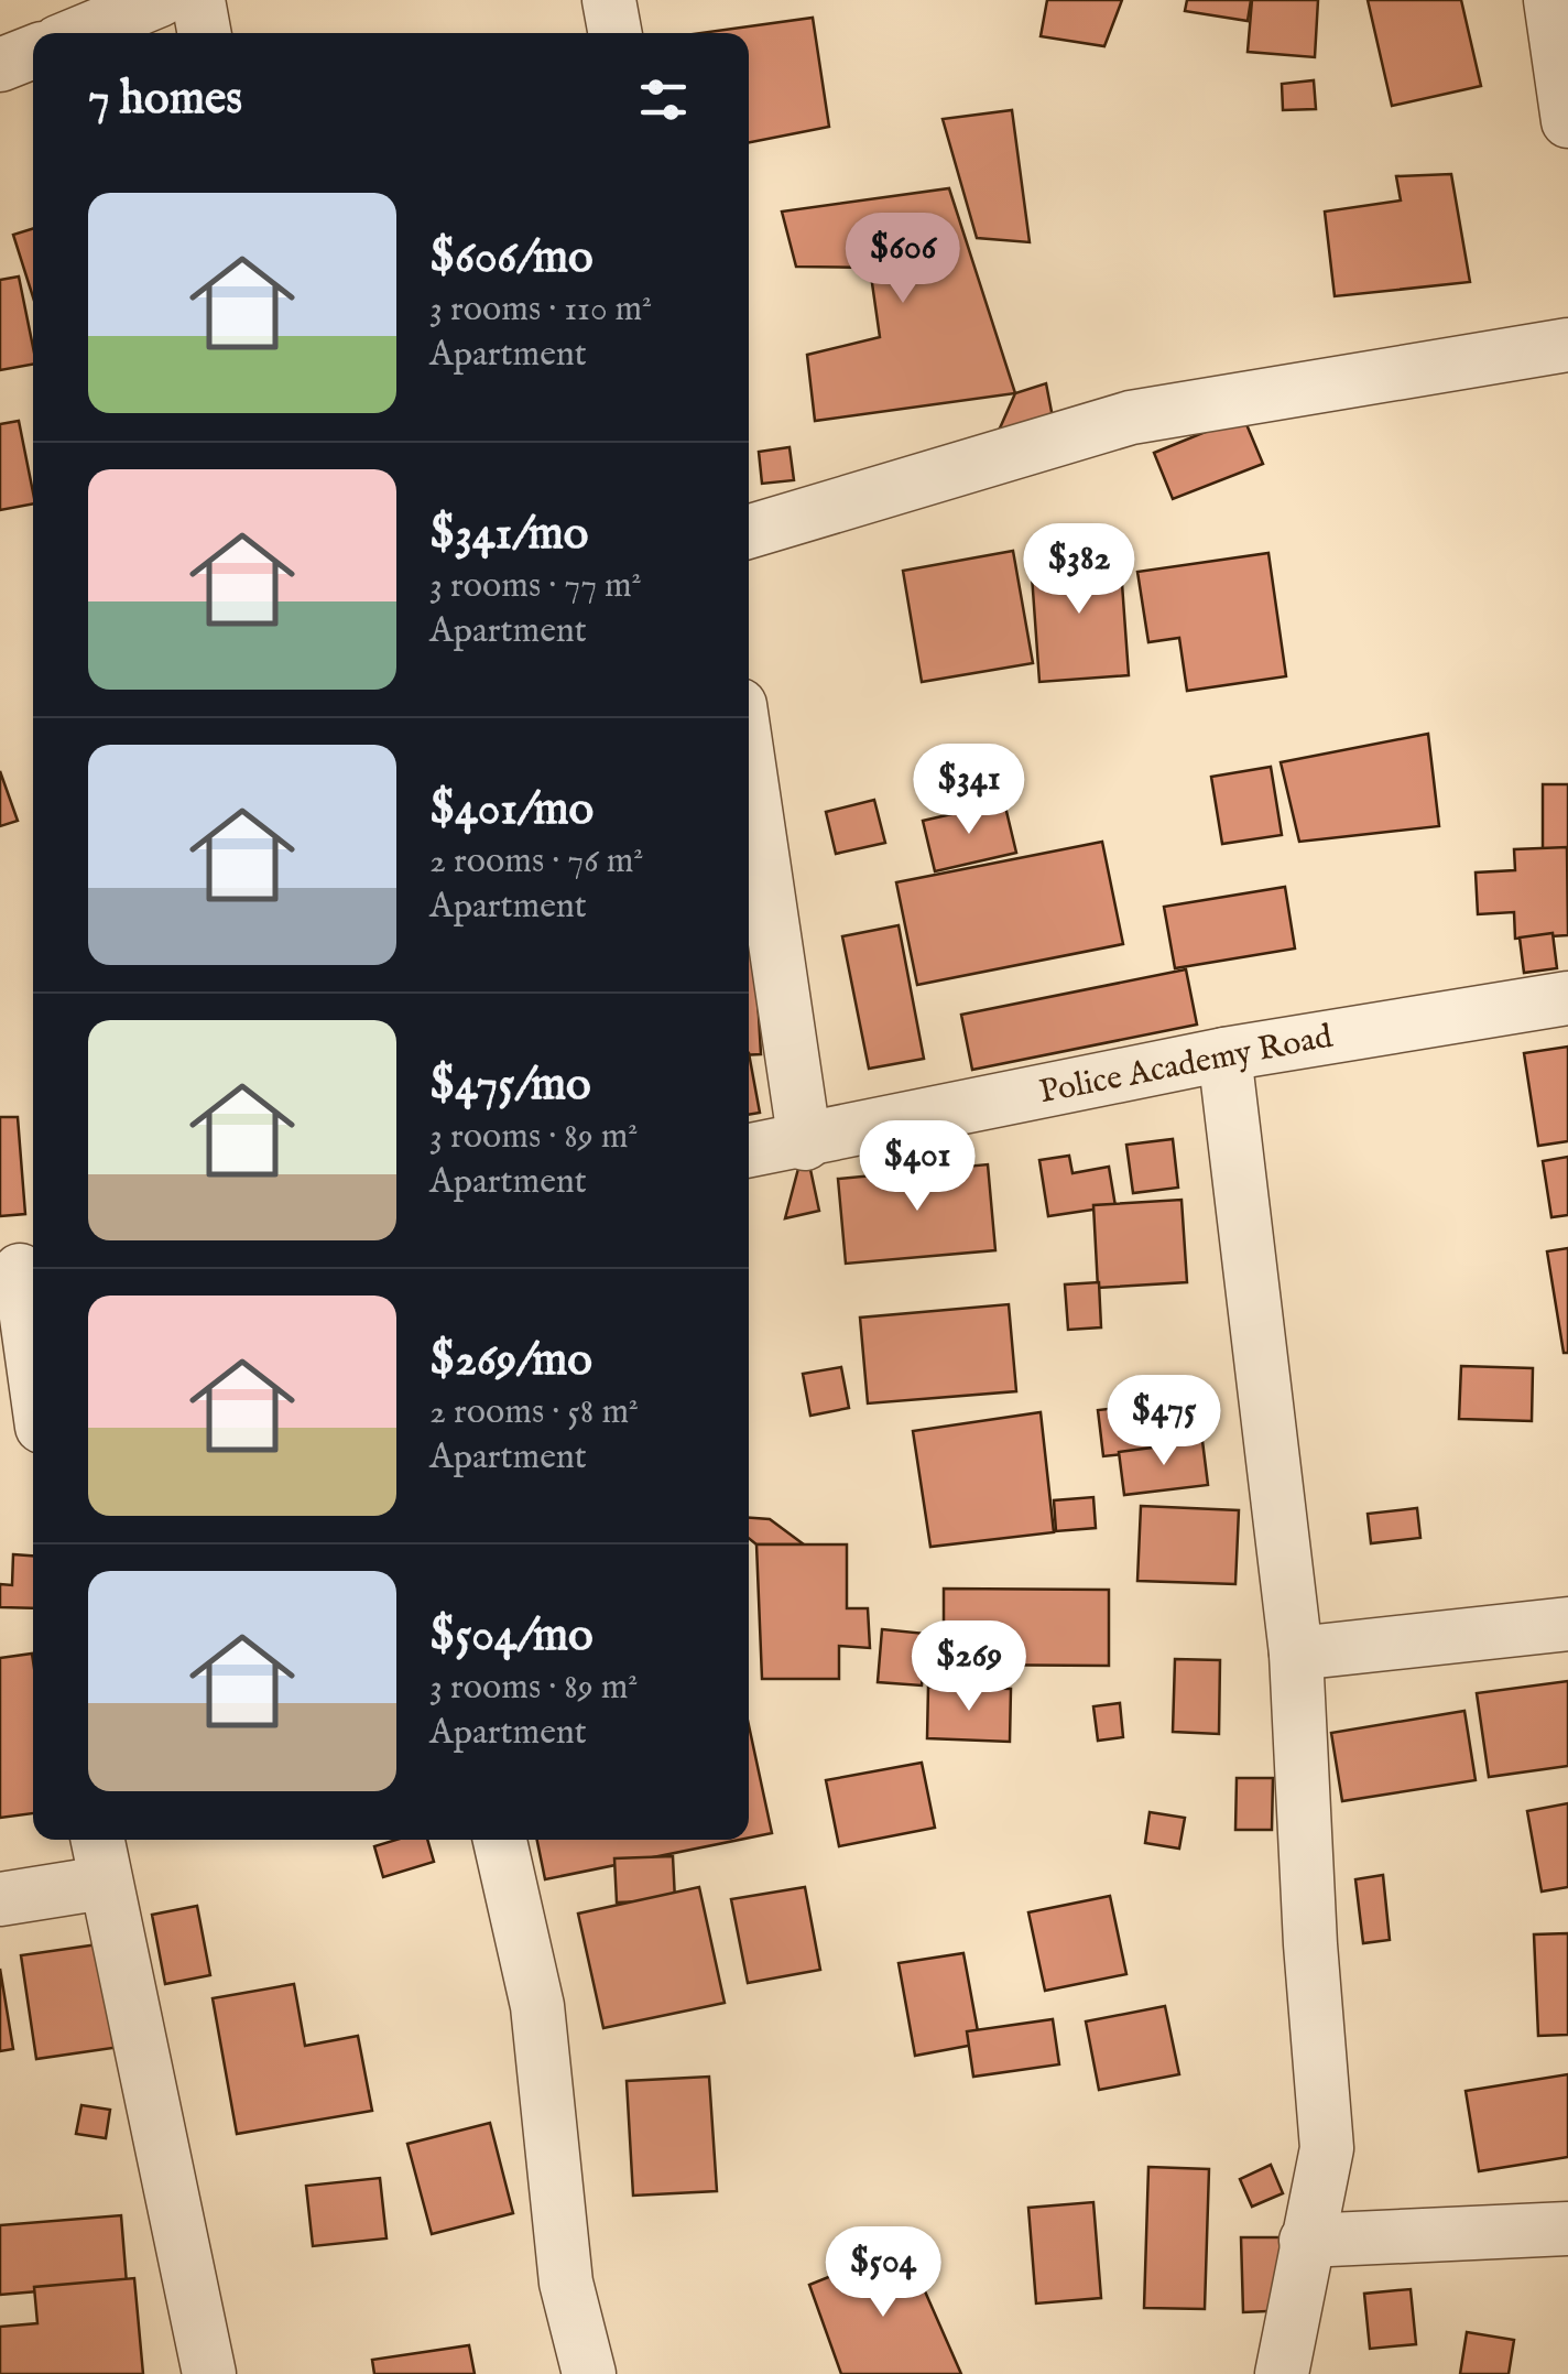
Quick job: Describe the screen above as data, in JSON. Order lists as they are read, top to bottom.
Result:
{
  "streets": {
    "street": ["Police Academy Road"]
  },
  "page": {
    "heading": "7 homes",
    "list": [
      {
        "name": "$606/mo",
        "note": "3 rooms · 110 m² · Apartment"
      },
      {
        "name": "$341/mo",
        "note": "3 rooms · 77 m² · Apartment"
      },
      {
        "name": "$401/mo",
        "note": "2 rooms · 76 m² · Apartment"
      },
      {
        "name": "$475/mo",
        "note": "3 rooms · 89 m² · Apartment"
      },
      {
        "name": "$269/mo",
        "note": "2 rooms · 58 m² · Apartment"
      },
      {
        "name": "$504/mo",
        "note": "3 rooms · 89 m² · Apartment"
      }
    ],
    "price": [
      "$606",
      "$382",
      "$341",
      "$401",
      "$475",
      "$269",
      "$504"
    ]
  }
}
